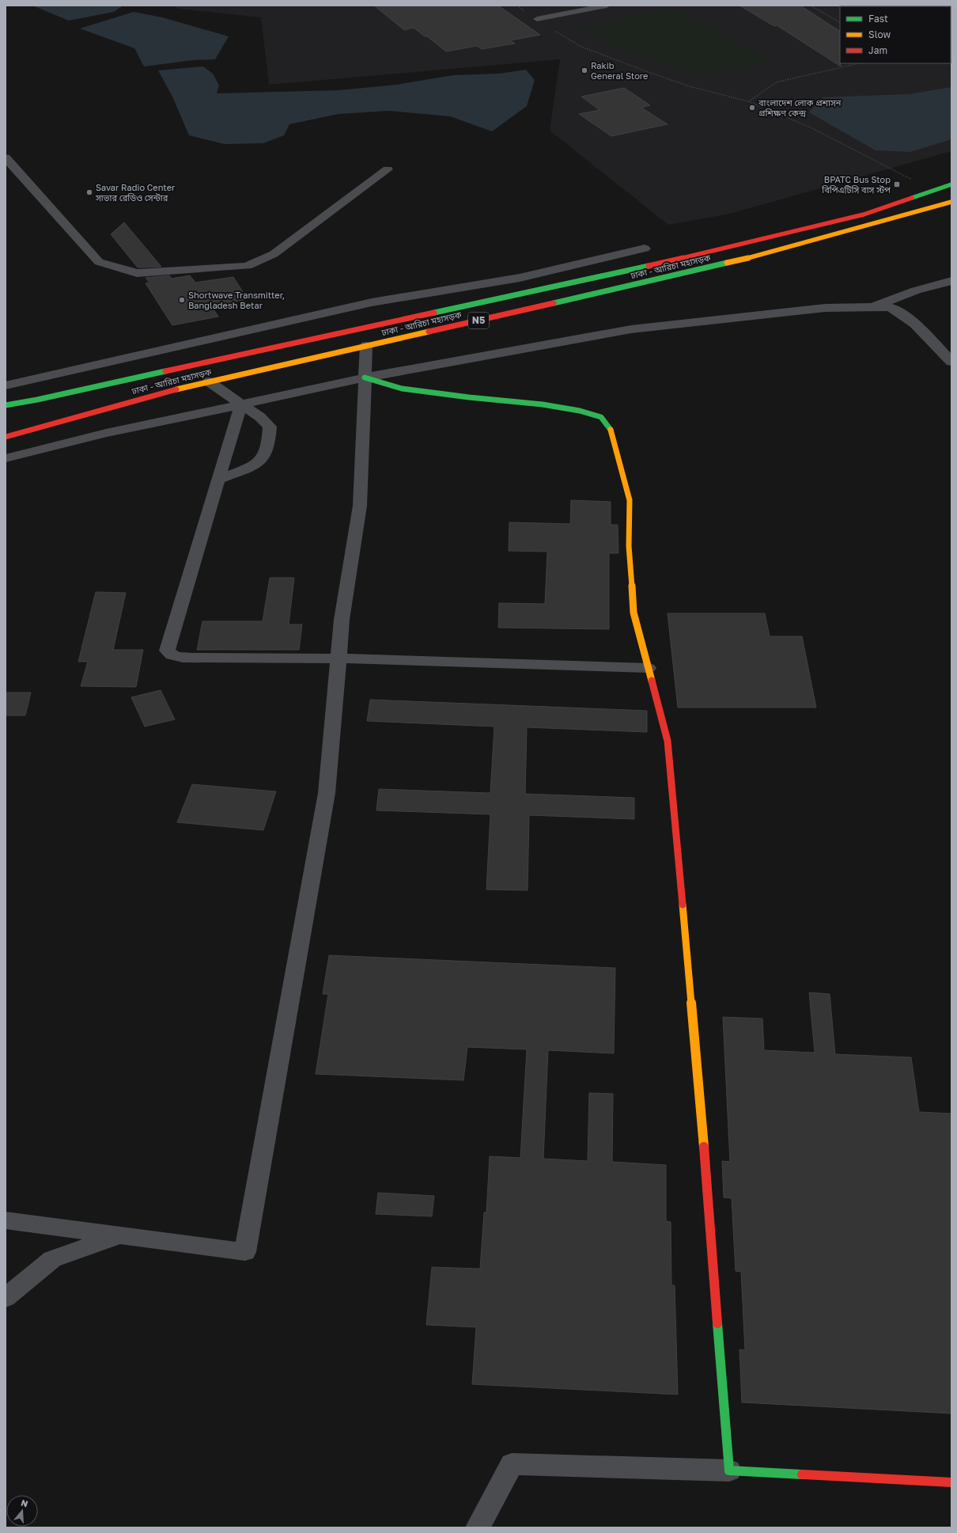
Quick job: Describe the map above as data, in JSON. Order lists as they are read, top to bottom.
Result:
{
  "streets": {
    "main road": ["ঢাকা - আরিচা মহাসড়ক", "N5"]
  },
  "places": {
    "other": [
      "Rakib General Store",
      "বাংলাদেশ লোক প্রশাসন প্রশিক্ষণ কেন্দ্র",
      "Savar Radio Center সাভার রেডিও সেন্টার",
      "Shortwave Transmitter, Bangladesh Betar"
    ],
    "transit": ["BPATC Bus Stop বিপিএটিসি বাস স্টপ"]
  },
  "legend": ["Fast", "Slow", "Jam"],
  "north": "top"
}
